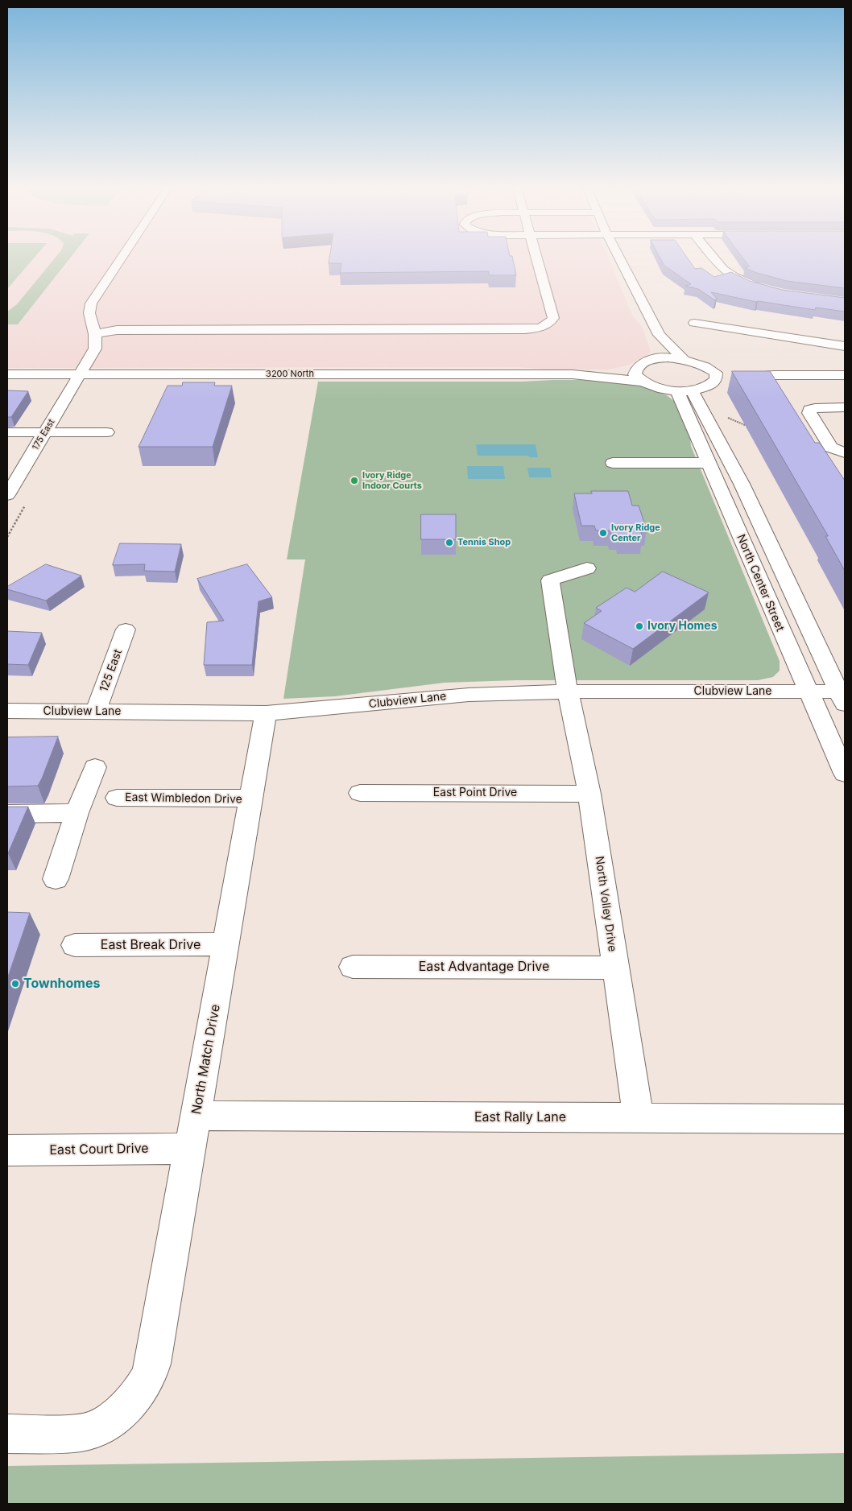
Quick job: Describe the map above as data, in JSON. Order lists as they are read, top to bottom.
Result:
{
  "streets": {
    "street": [
      "3200 North",
      "175 East",
      "North Center Street",
      "125 East",
      "Clubview Lane",
      "East Point Drive",
      "East Wimbledon Drive",
      "North Volley Drive",
      "East Break Drive",
      "East Advantage Drive",
      "North Match Drive",
      "East Rally Lane",
      "East Court Drive"
    ]
  },
  "crossings": [
    ["3200 North", "175 East"],
    ["North Center Street", "Clubview Lane"],
    ["125 East", "Clubview Lane"],
    ["Clubview Lane", "North Volley Drive"],
    ["Clubview Lane", "North Match Drive"],
    ["East Point Drive", "North Volley Drive"],
    ["East Wimbledon Drive", "North Match Drive"],
    ["North Volley Drive", "East Advantage Drive"],
    ["North Volley Drive", "East Rally Lane"],
    ["East Break Drive", "North Match Drive"],
    ["North Match Drive", "East Rally Lane"],
    ["North Match Drive", "East Court Drive"]
  ],
  "places": [
    "Ivory Ridge Indoor Courts",
    "Ivory Ridge Center",
    "Tennis Shop",
    "Ivory Homes",
    "Townhomes"
  ]
}
